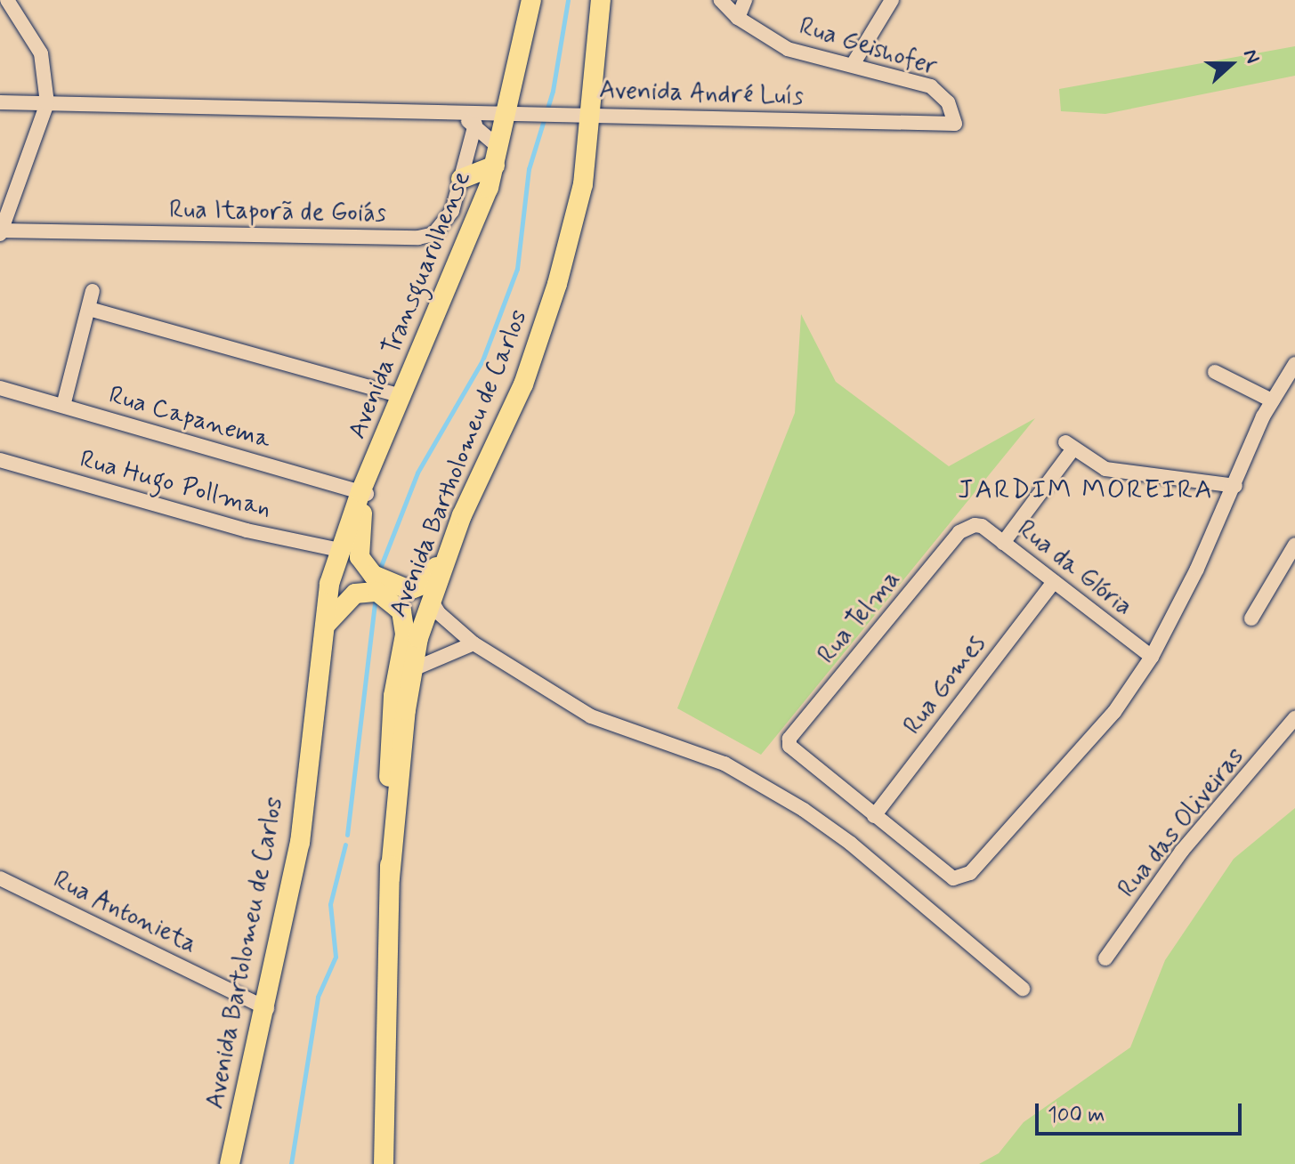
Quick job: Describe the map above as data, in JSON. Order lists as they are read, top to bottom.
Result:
{
  "streets": {
    "main road": ["Avenida Transguarulhense", "Avenida Bartholomeu de Carlos", "Avenida Bartolomeu de Carlos"],
    "street": [
      "Rua Geishofer",
      "Avenida André Luís",
      "Rua Itaporã de Goiás",
      "Rua Capanema",
      "Rua Hugo Pollman",
      "Rua da Glória",
      "Rua Telma",
      "Rua Gomes",
      "Rua das Oliveiras",
      "Rua Antonieta"
    ]
  },
  "crossings": [
    ["Rua Geishofer", "Avenida André Luís"],
    ["Avenida André Luís", "Rua Itaporã de Goiás"],
    ["Avenida André Luís", "Avenida Transguarulhense"],
    ["Avenida André Luís", "Avenida Bartholomeu de Carlos"],
    ["Avenida Transguarulhense", "Rua Capanema"],
    ["Rua da Glória", "Rua Telma"],
    ["Rua da Glória", "Rua Gomes"],
    ["Rua Telma", "Rua Gomes"],
    ["Rua Antonieta", "Avenida Bartolomeu de Carlos"]
  ],
  "districts": ["JARDIM MOREIRA"],
  "scale_bar": "100 m",
  "north": "right"
}
